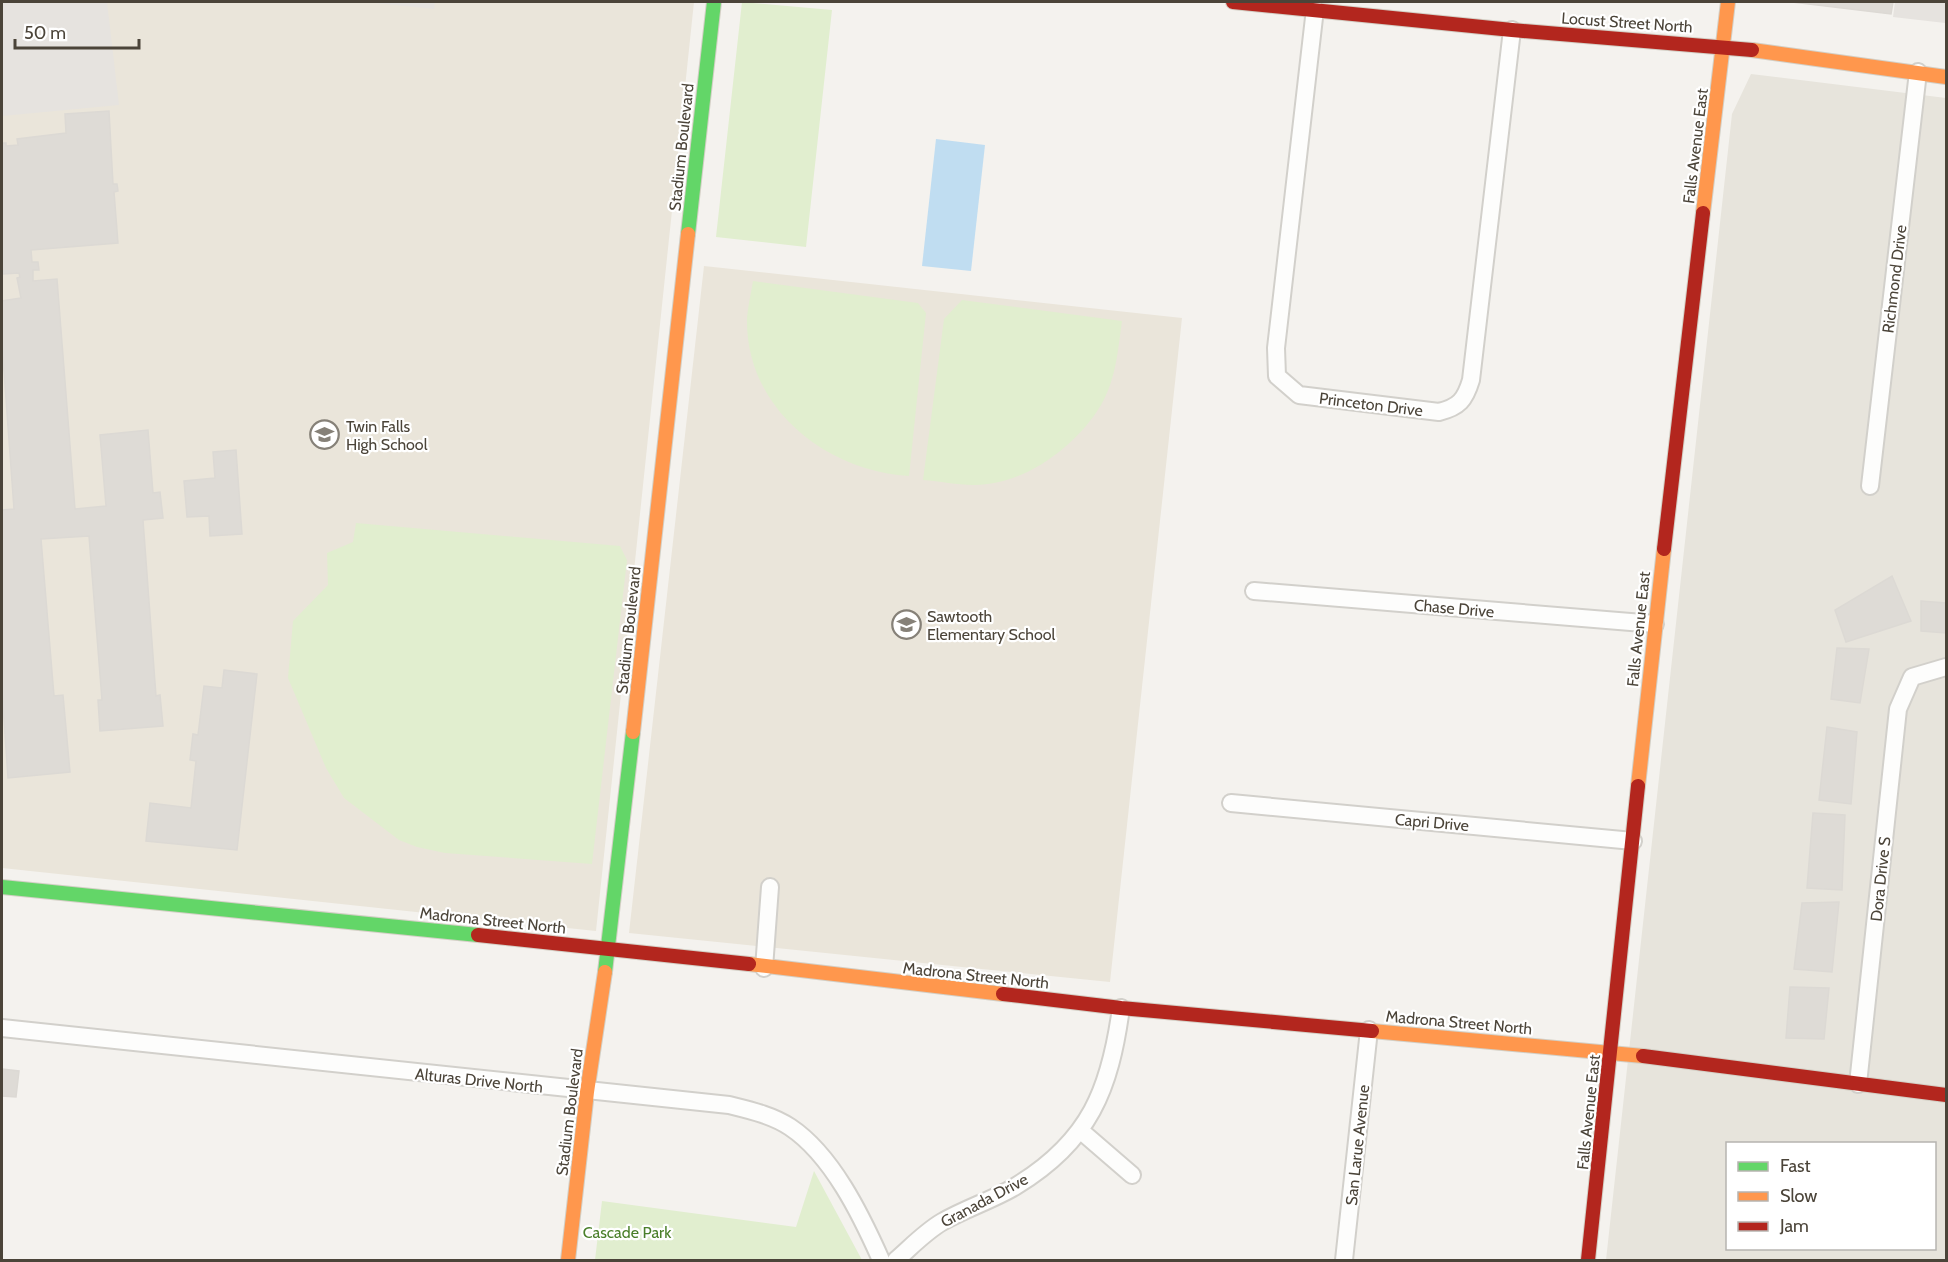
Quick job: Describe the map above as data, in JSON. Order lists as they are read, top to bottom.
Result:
{
  "streets": {
    "street": [
      "Locust Street North",
      "Falls Avenue East",
      "Stadium Boulevard",
      "Richmond Drive",
      "Princeton Drive",
      "Chase Drive",
      "Capri Drive",
      "Dora Drive S",
      "Madrona Street North",
      "Alturas Drive North",
      "San Larue Avenue",
      "Granada Drive"
    ]
  },
  "crossings": [
    ["Locust Street North", "Falls Avenue East"],
    ["Locust Street North", "Richmond Drive"],
    ["Locust Street North", "Princeton Drive"],
    ["Falls Avenue East", "Chase Drive"],
    ["Falls Avenue East", "Capri Drive"],
    ["Falls Avenue East", "Madrona Street North"],
    ["Stadium Boulevard", "Madrona Street North"],
    ["Stadium Boulevard", "Alturas Drive North"],
    ["Dora Drive S", "Madrona Street North"],
    ["Madrona Street North", "San Larue Avenue"],
    ["Madrona Street North", "Granada Drive"]
  ],
  "parks": ["Cascade Park"],
  "places": {
    "school or university": ["Twin Falls High School", "Sawtooth Elementary School"]
  },
  "legend": ["Fast", "Slow", "Jam"],
  "scale_bar": "50 m"
}
